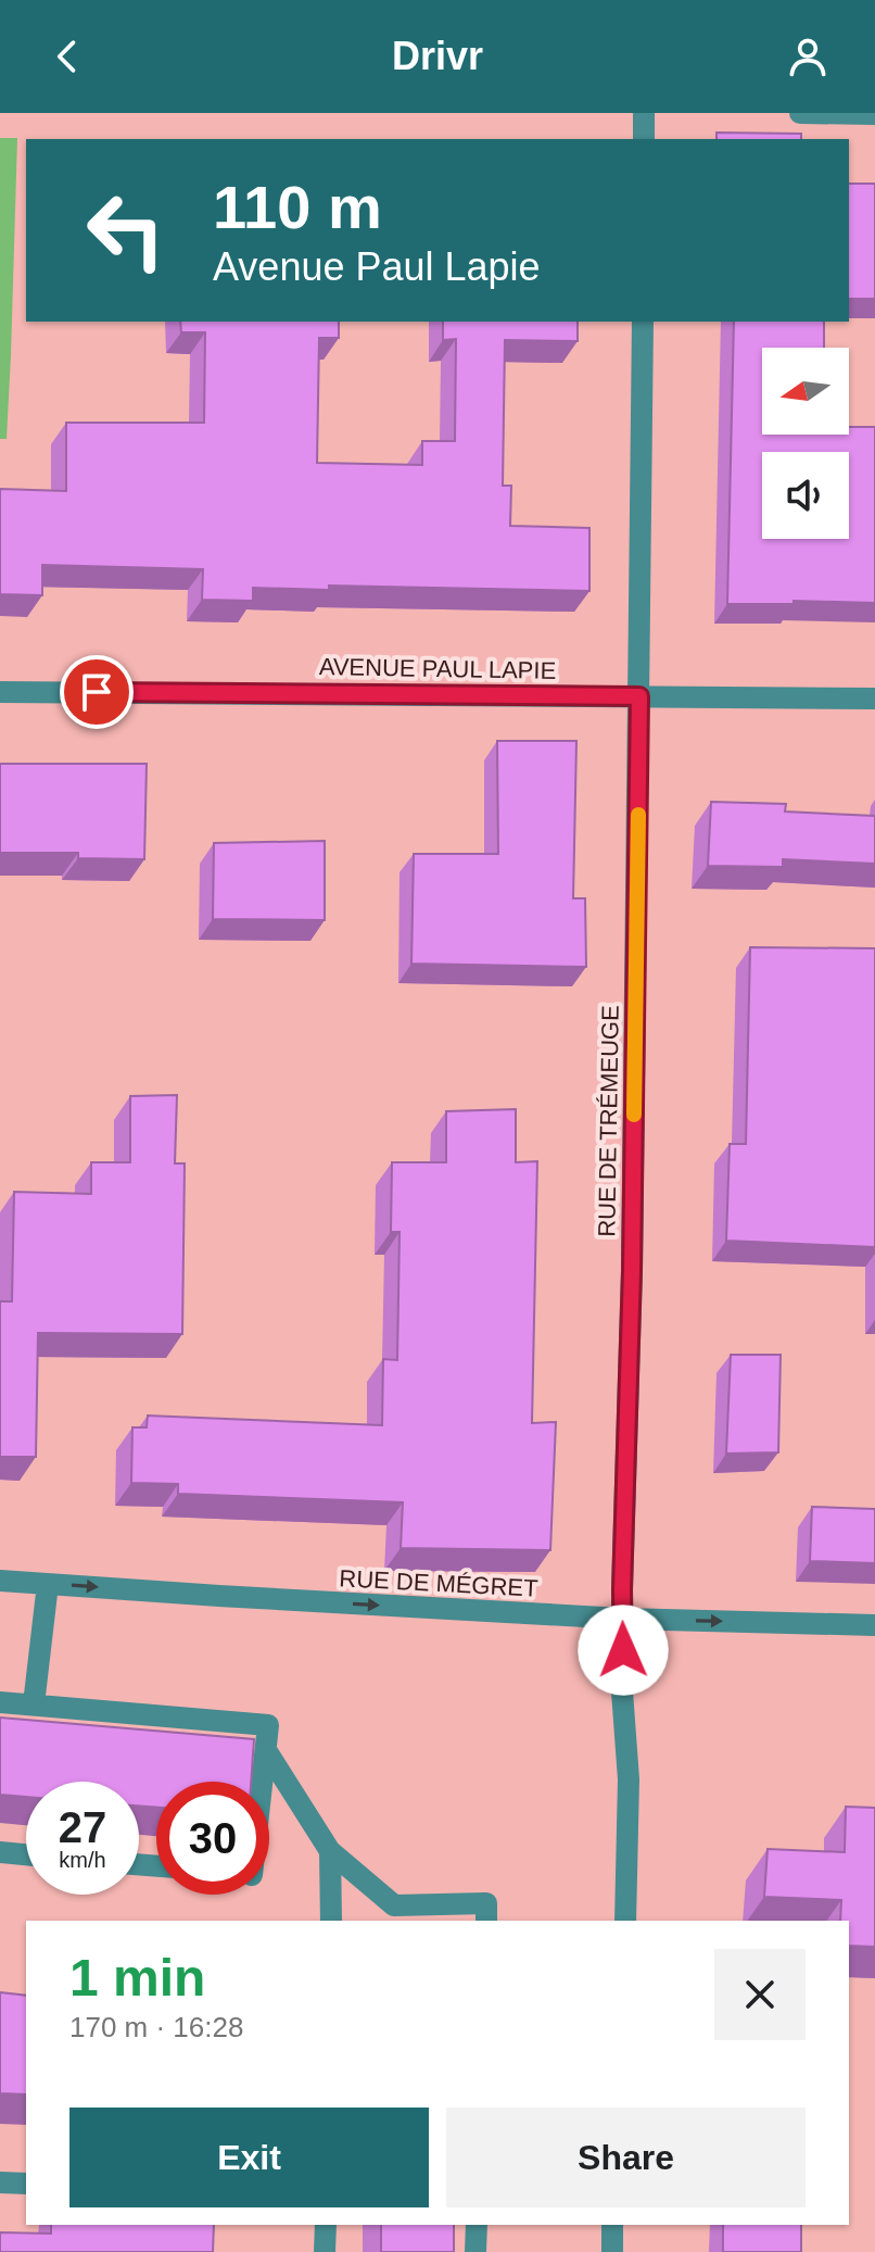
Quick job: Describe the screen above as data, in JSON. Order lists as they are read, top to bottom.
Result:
{
  "streets": {
    "street": ["AVENUE PAUL LAPIE", "RUE DE TRÉMEUGE", "RUE DE MÉGRET"]
  },
  "crossings": [
    ["AVENUE PAUL LAPIE", "RUE DE TRÉMEUGE"],
    ["RUE DE TRÉMEUGE", "RUE DE MÉGRET"]
  ],
  "one_way": ["RUE DE MÉGRET"],
  "north": "left",
  "page": {
    "header": "Drivr",
    "turn": ["110 m", "Avenue Paul Lapie"],
    "speed": "27 km/h",
    "limit": "30",
    "heading": ["1 min", "170 m · 16:28"],
    "buttons": ["Exit", "Share"]
  }
}
